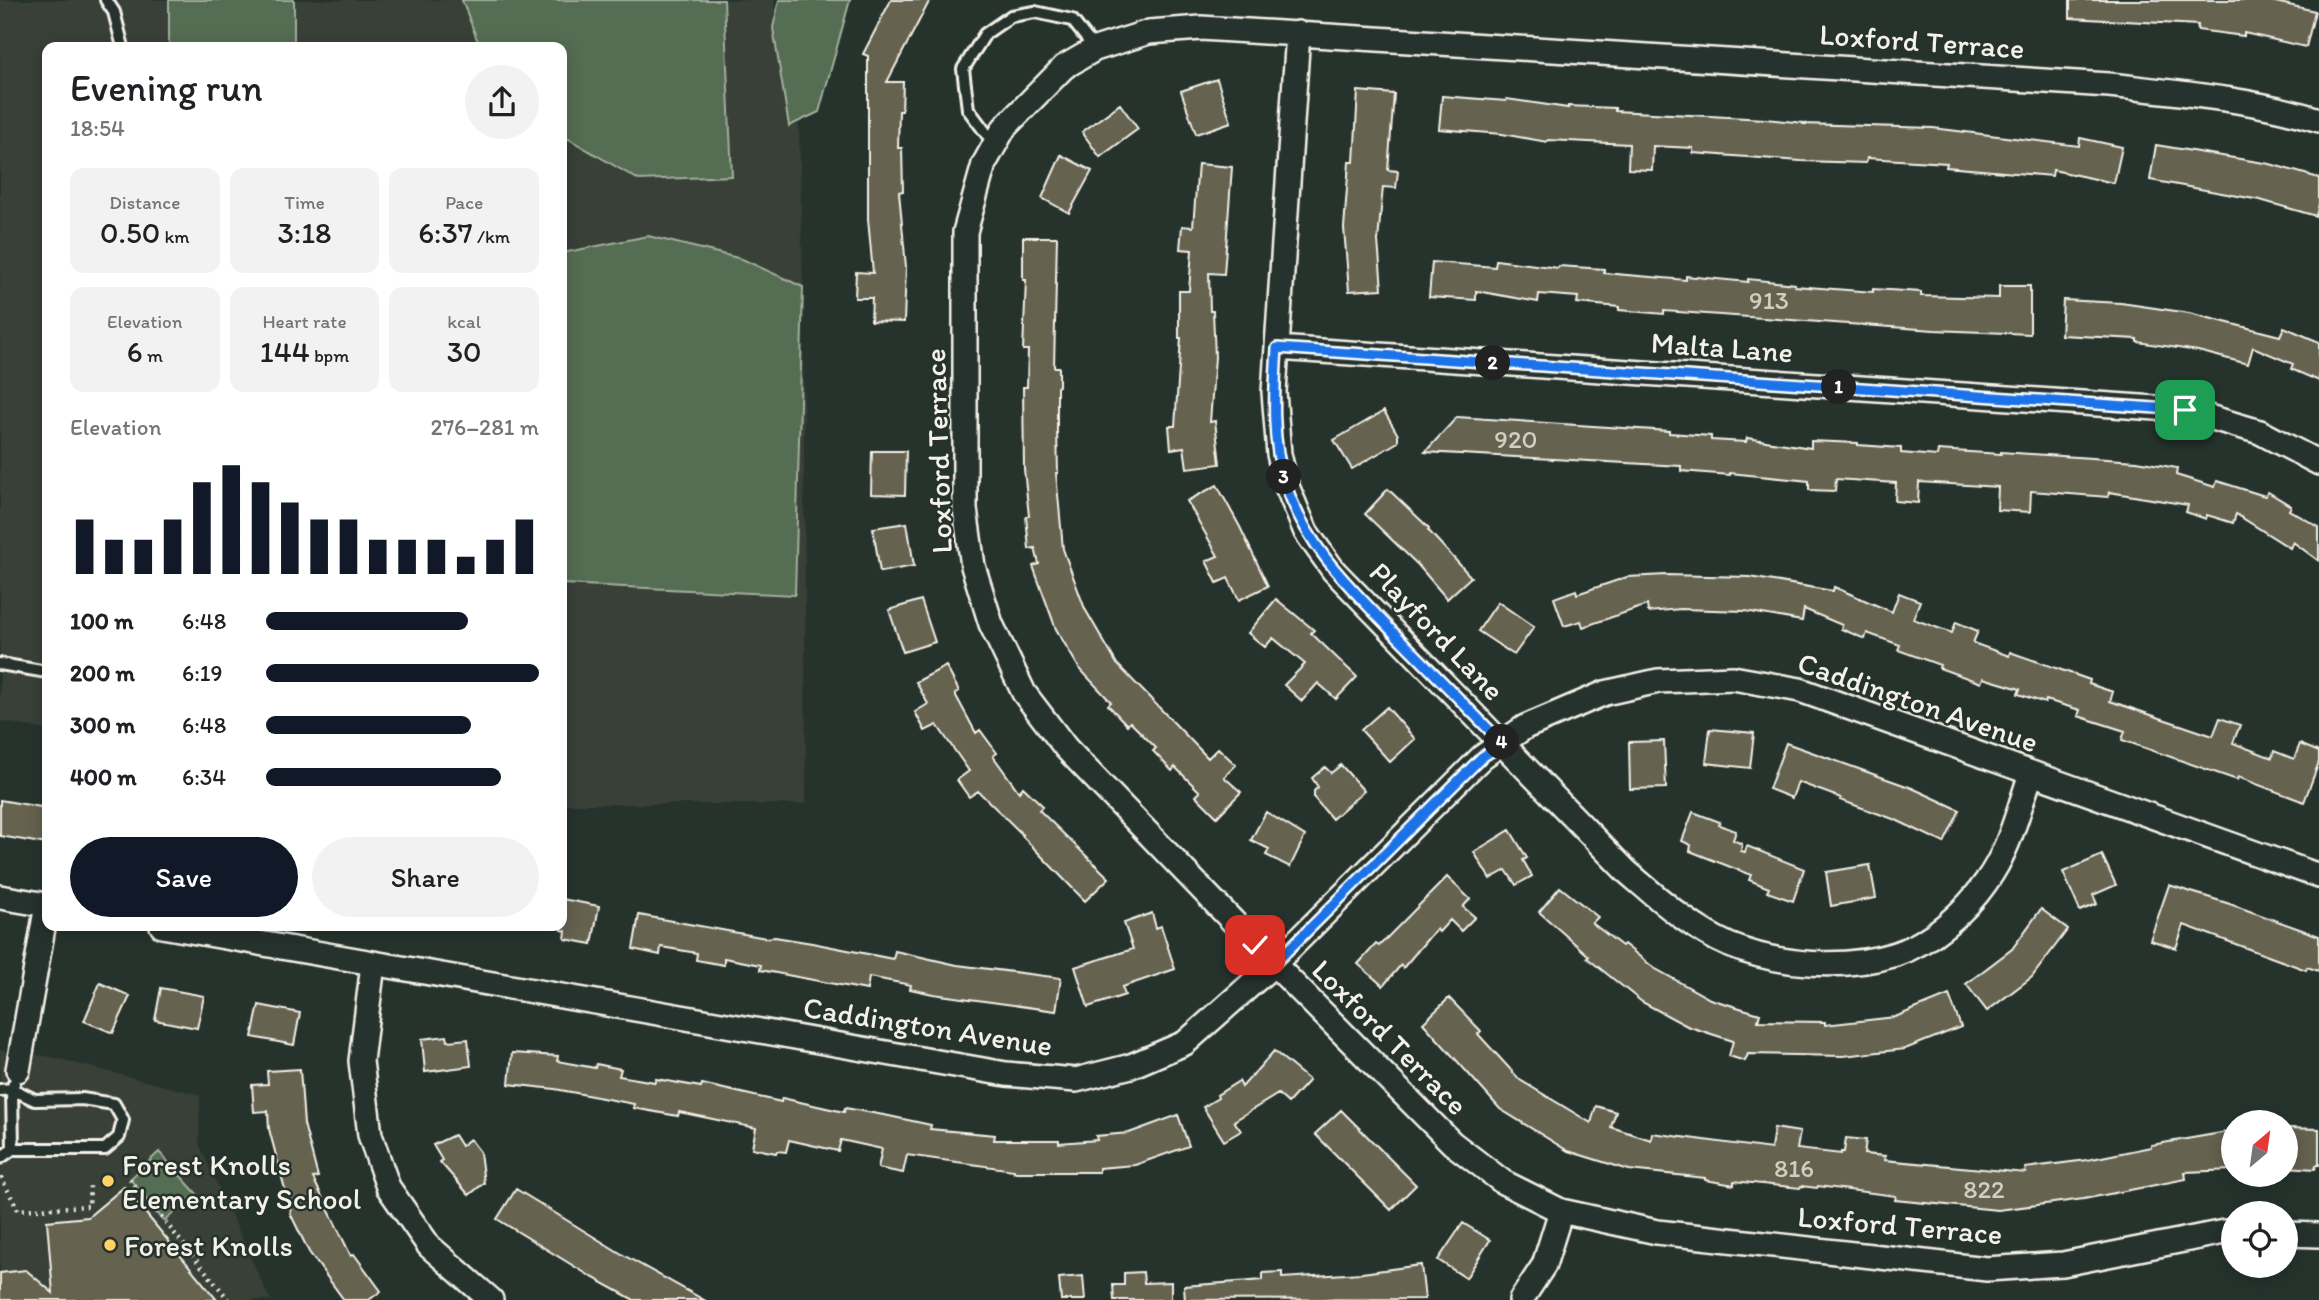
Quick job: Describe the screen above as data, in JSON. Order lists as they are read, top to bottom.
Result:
{
  "streets": {
    "street": [
      "Loxford Terrace",
      "Malta Lane",
      "Playford Lane",
      "Caddington Avenue"
    ]
  },
  "crossings": [
    ["Loxford Terrace", "Playford Lane"],
    ["Loxford Terrace", "Caddington Avenue"],
    ["Malta Lane", "Playford Lane"],
    ["Playford Lane", "Caddington Avenue"]
  ],
  "places": ["Forest Knolls Elementary School", "Forest Knolls"],
  "house_numbers": [
    "913",
    "920",
    "816",
    "822"
  ],
  "north": "top right",
  "page": {
    "heading": ["Evening run", "18:54"],
    "stats": [
      ["Distance", "0.50 km"],
      ["Time", "3:18"],
      ["Pace", "6:37 /km"],
      ["Elevation", "6 m"],
      ["Heart rate", "144 bpm"],
      ["kcal", "30"]
    ],
    "pins": [
      "2",
      "1",
      "3",
      "4"
    ],
    "chart": ["Elevation", "276–281 m"],
    "list": [
      {
        "name": "100 m",
        "note": "6:48"
      },
      {
        "name": "200 m",
        "note": "6:19"
      },
      {
        "name": "300 m",
        "note": "6:48"
      },
      {
        "name": "400 m",
        "note": "6:34"
      }
    ],
    "buttons": ["Save", "Share"]
  }
}
